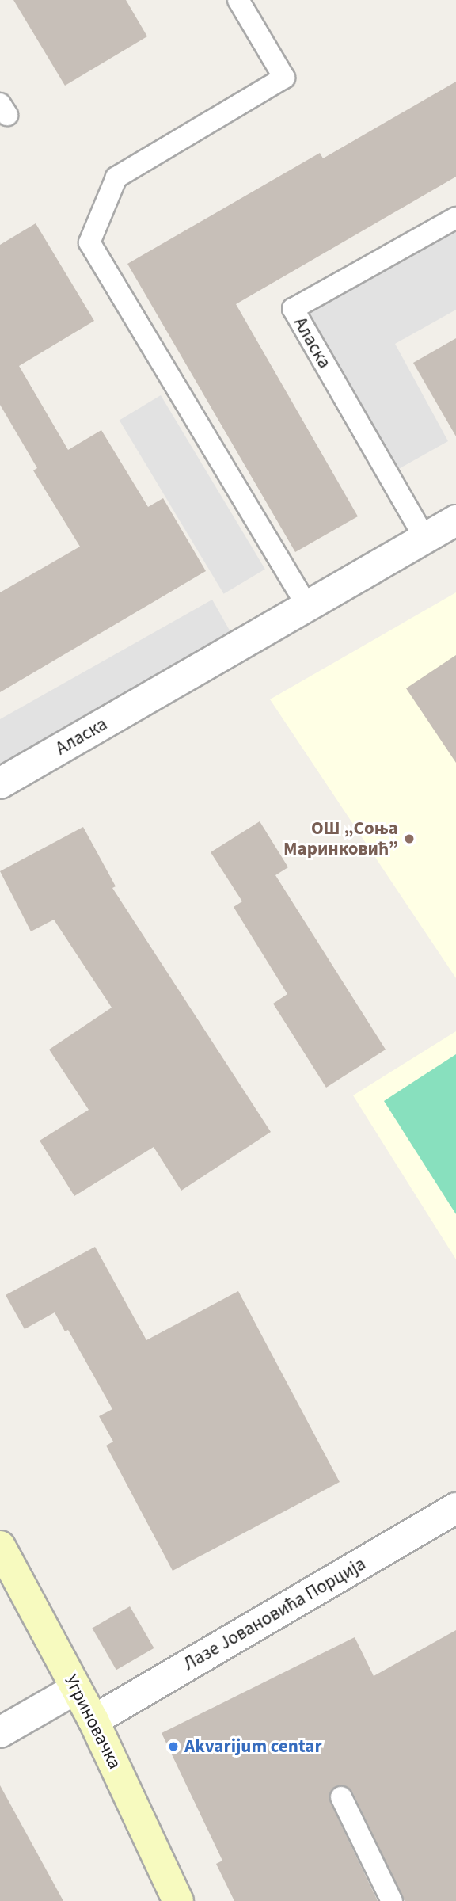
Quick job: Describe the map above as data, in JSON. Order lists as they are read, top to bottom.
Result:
{
  "streets": {
    "main road": ["Угриновачка"],
    "street": ["Аласка", "Лазе Јовановића Порција"]
  },
  "crossings": [
    ["Лазе Јовановића Порција", "Угриновачка"]
  ],
  "places": ["ОШ „Соња Маринковић”", "Akvarijum centar"]
}
